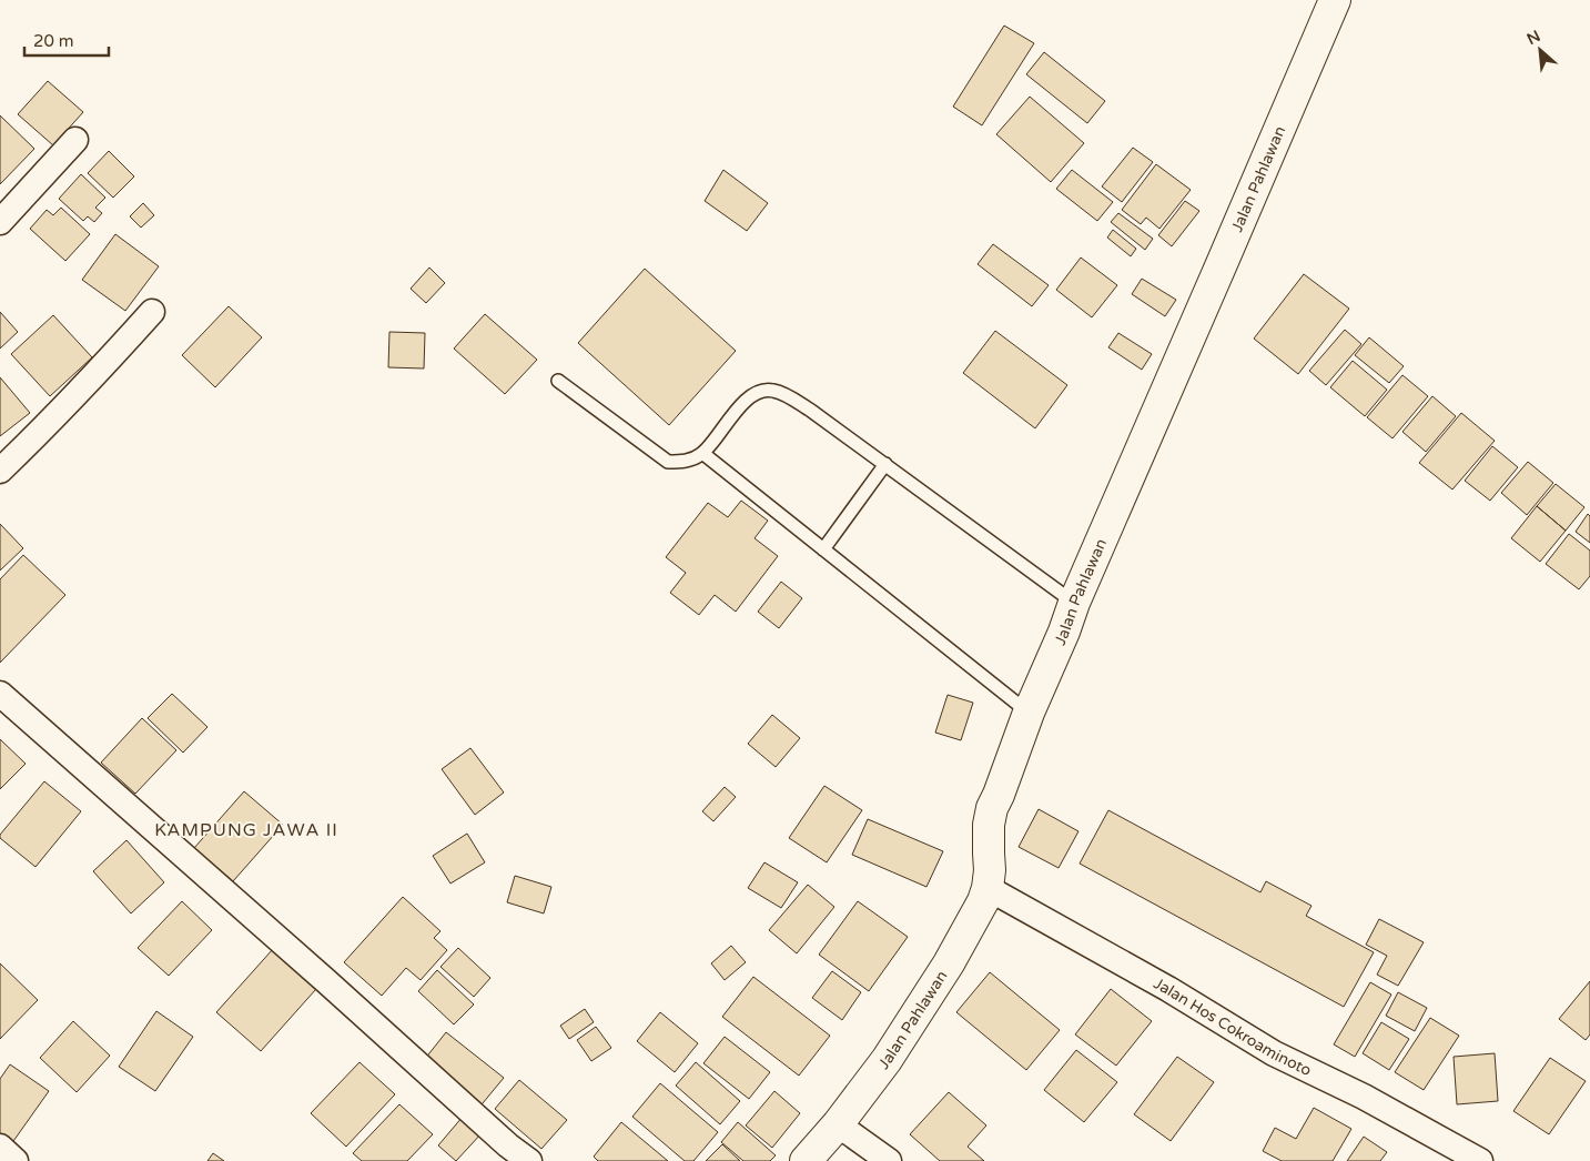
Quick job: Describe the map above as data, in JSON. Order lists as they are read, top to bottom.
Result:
{
  "streets": {
    "street": ["Jalan Pahlawan", "Jalan Hos Cokroaminoto"]
  },
  "crossings": [
    ["Jalan Pahlawan", "Jalan Hos Cokroaminoto"]
  ],
  "districts": ["KAMPUNG JAWA II"],
  "scale_bar": "20 m",
  "north": "top left"
}
